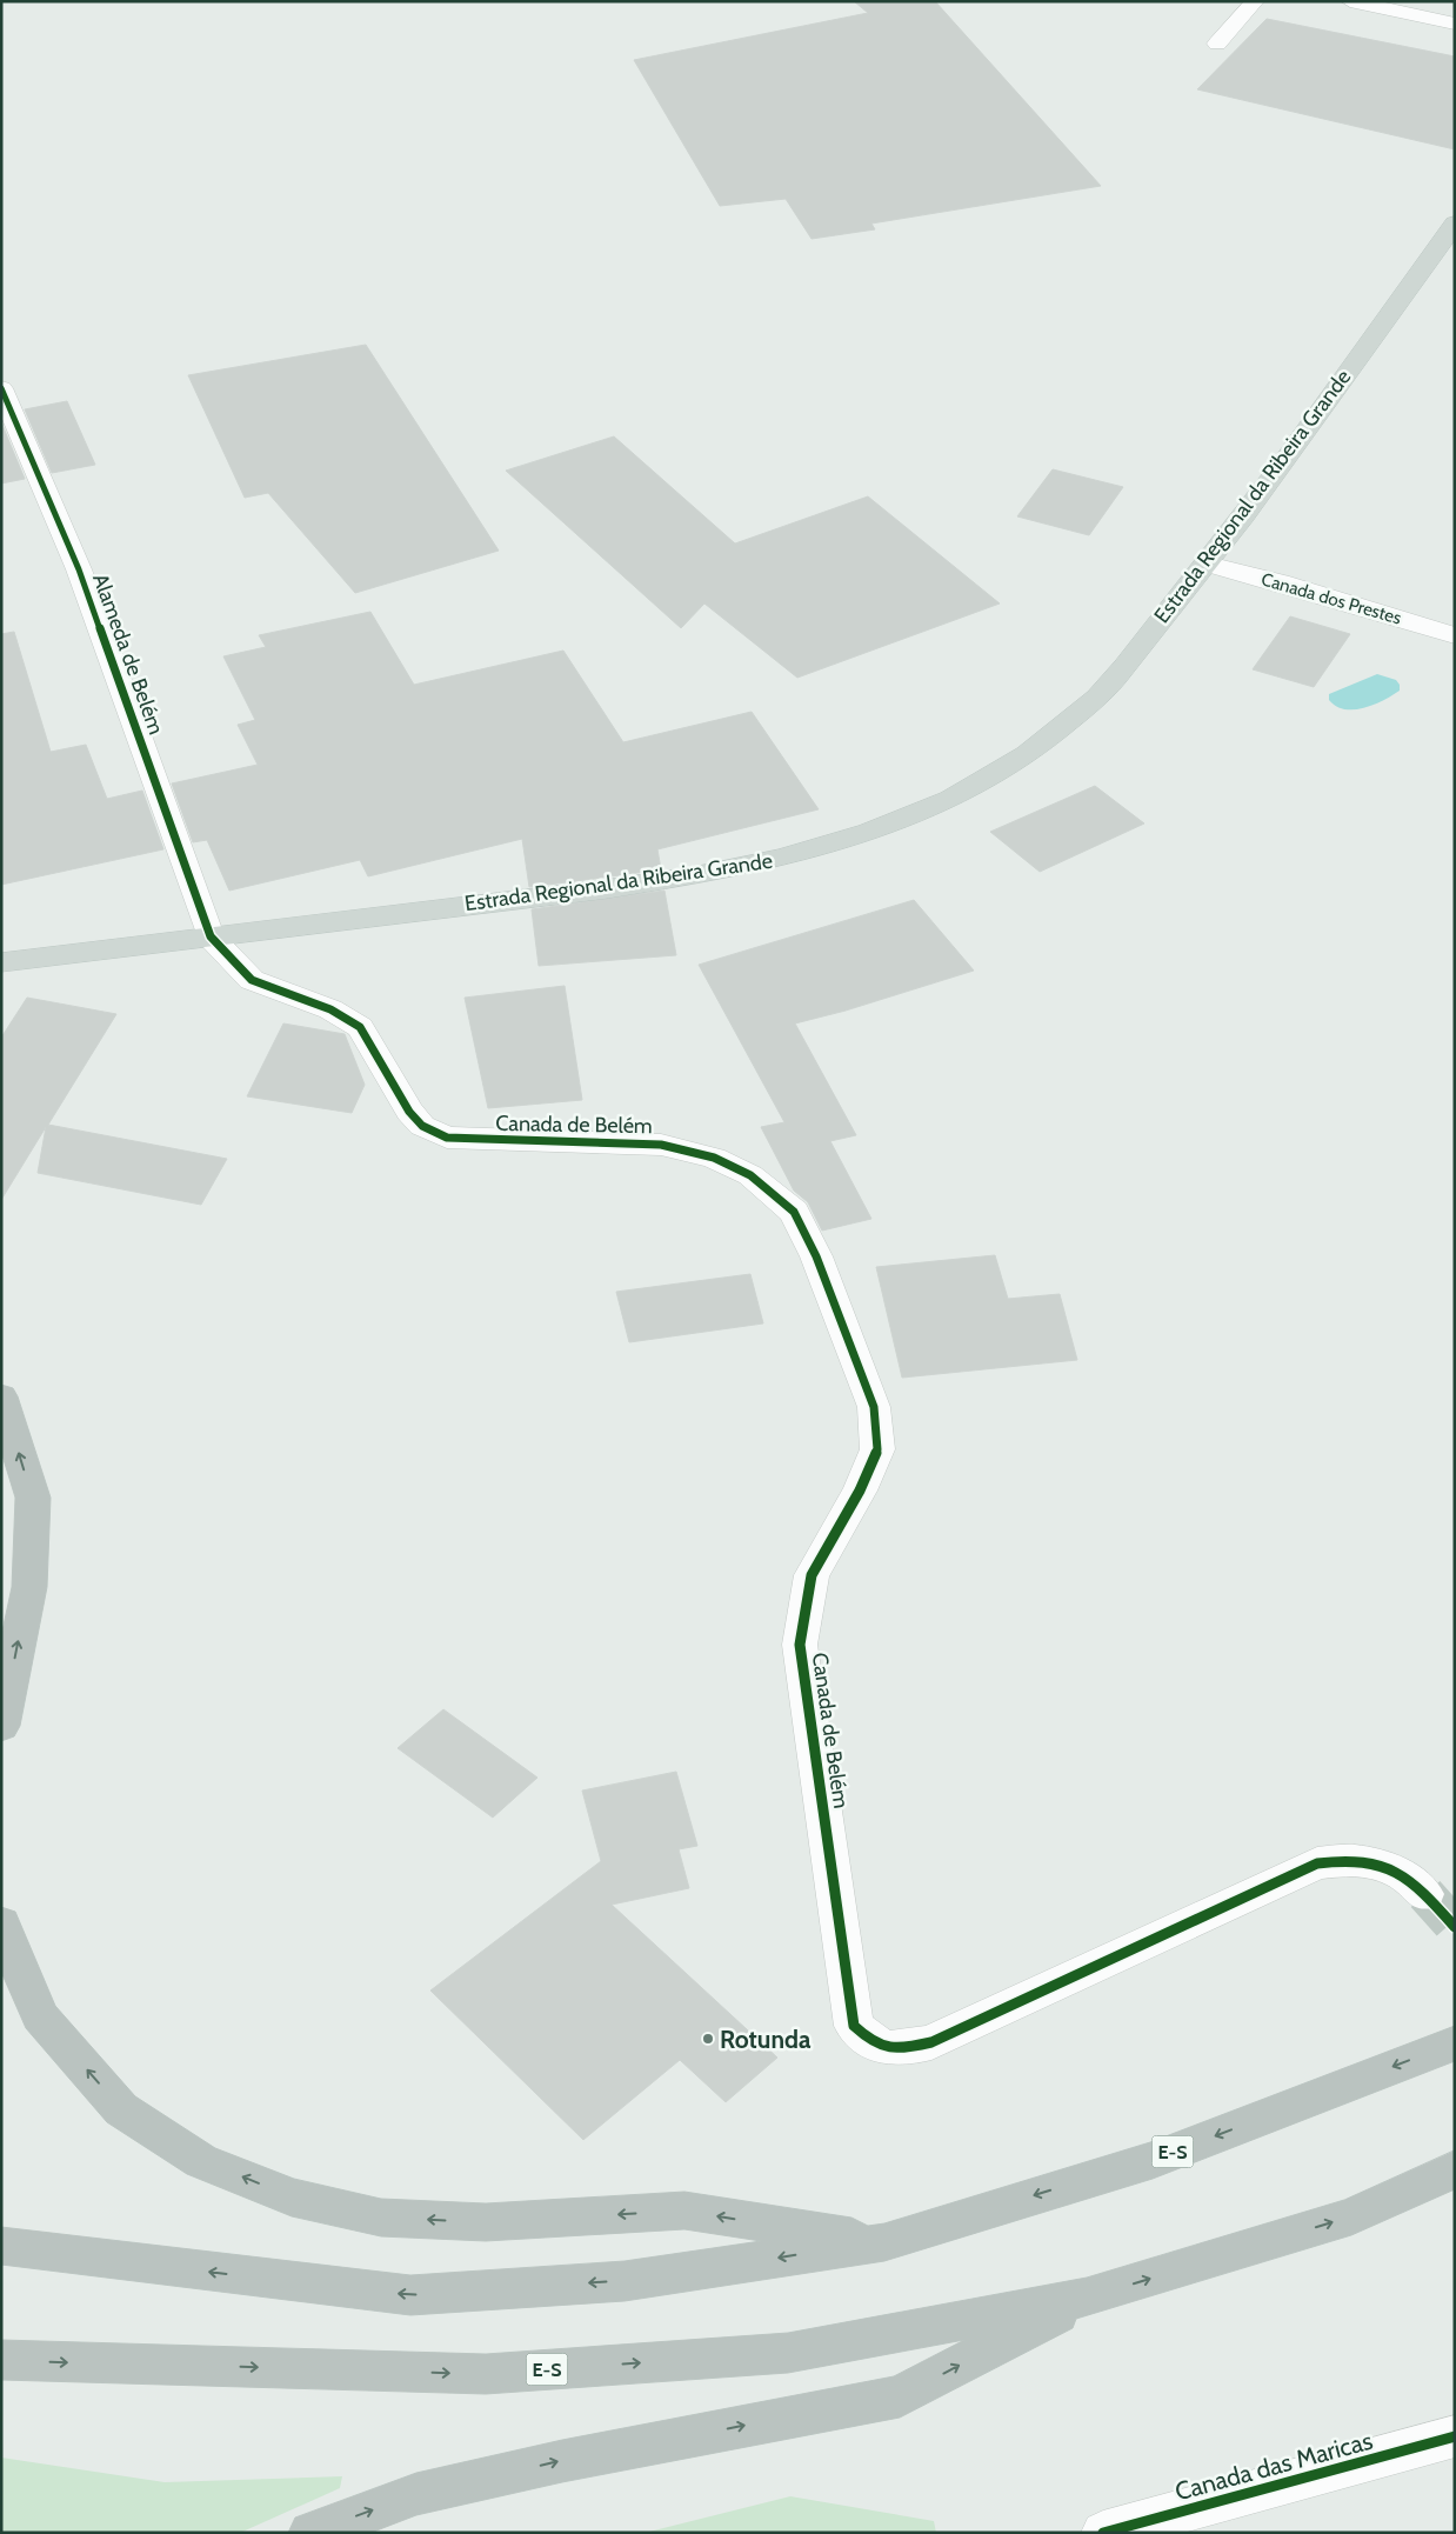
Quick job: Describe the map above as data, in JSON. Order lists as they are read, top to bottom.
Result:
{
  "streets": {
    "highway": ["E-S"],
    "main road": ["Estrada Regional da Ribeira Grande"],
    "street": [
      "Canada dos Prestes",
      "Alameda de Belém",
      "Canada de Belém",
      "Canada das Maricas"
    ]
  },
  "crossings": [
    ["Estrada Regional da Ribeira Grande", "Canada dos Prestes"],
    ["Estrada Regional da Ribeira Grande", "Alameda de Belém"],
    ["Estrada Regional da Ribeira Grande", "Canada de Belém"],
    ["Alameda de Belém", "Canada de Belém"]
  ],
  "places": ["Rotunda"]
}
